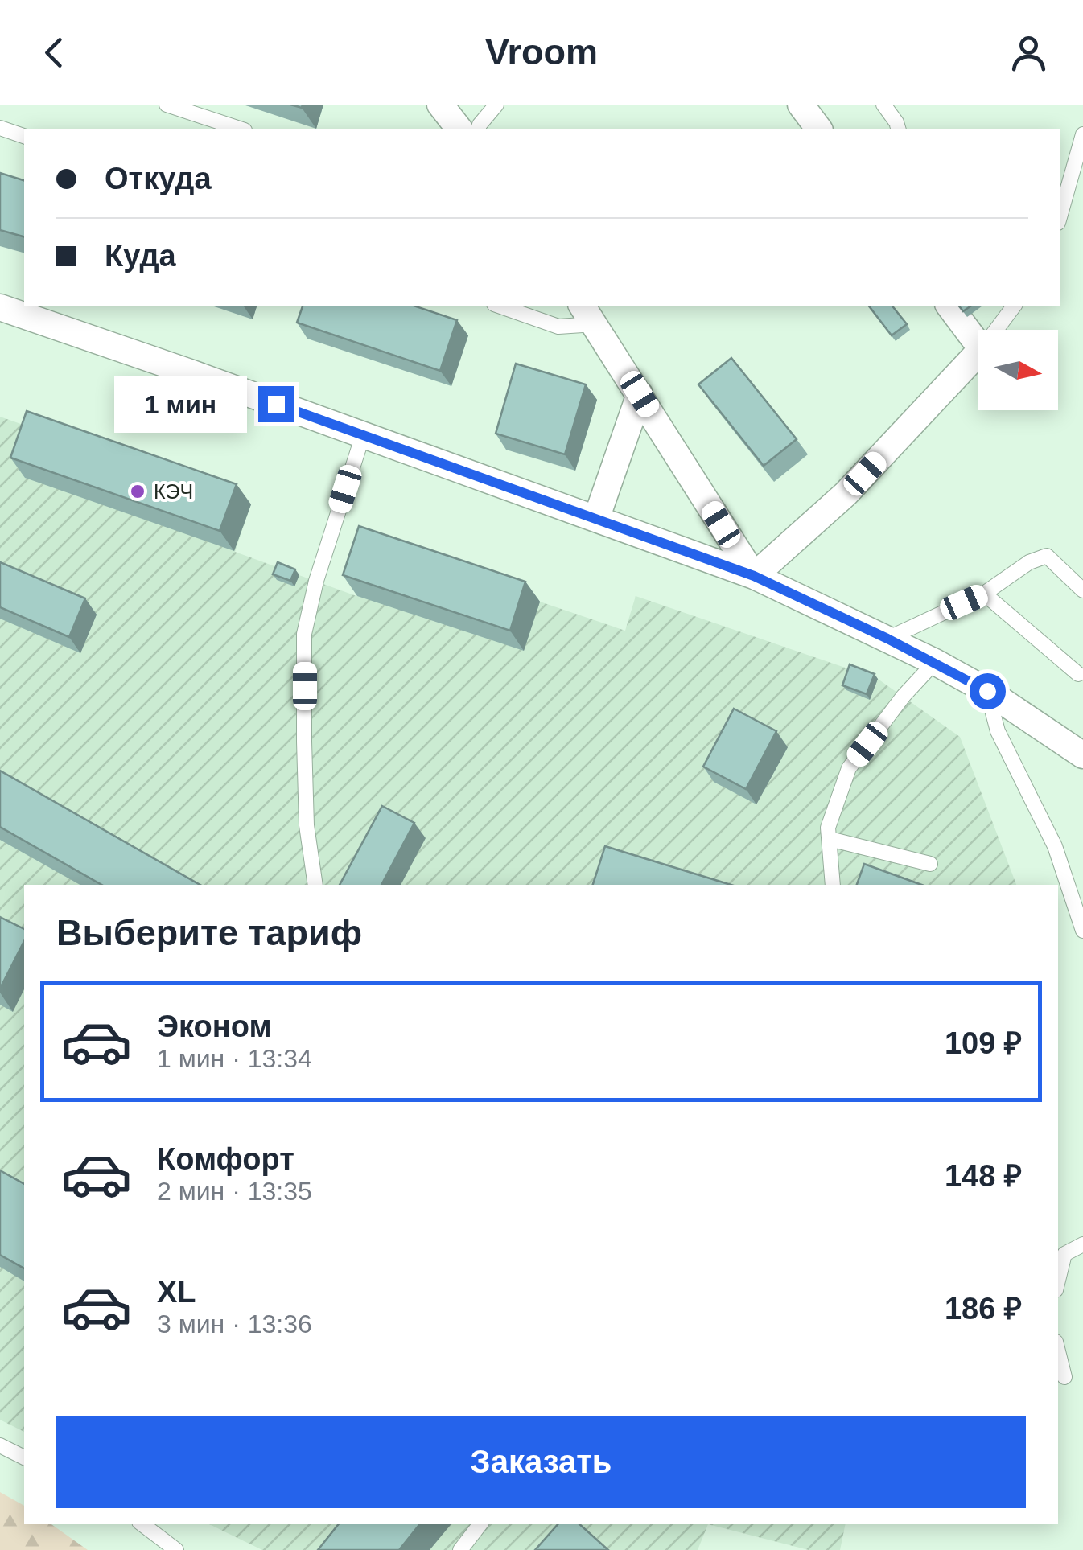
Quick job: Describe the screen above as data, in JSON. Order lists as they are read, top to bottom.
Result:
{
  "places": ["КЭЧ"],
  "north": "right",
  "page": {
    "header": "Vroom",
    "banner": ["Откуда", "Куда"],
    "bubble": "1 мин",
    "heading": "Выберите тариф",
    "list": [
      {
        "name": "Эконом",
        "note": "1 мин · 13:34",
        "value": "109 ₽"
      },
      {
        "name": "Комфорт",
        "note": "2 мин · 13:35",
        "value": "148 ₽"
      },
      {
        "name": "XL",
        "note": "3 мин · 13:36",
        "value": "186 ₽"
      }
    ],
    "buttons": "Заказать"
  }
}
